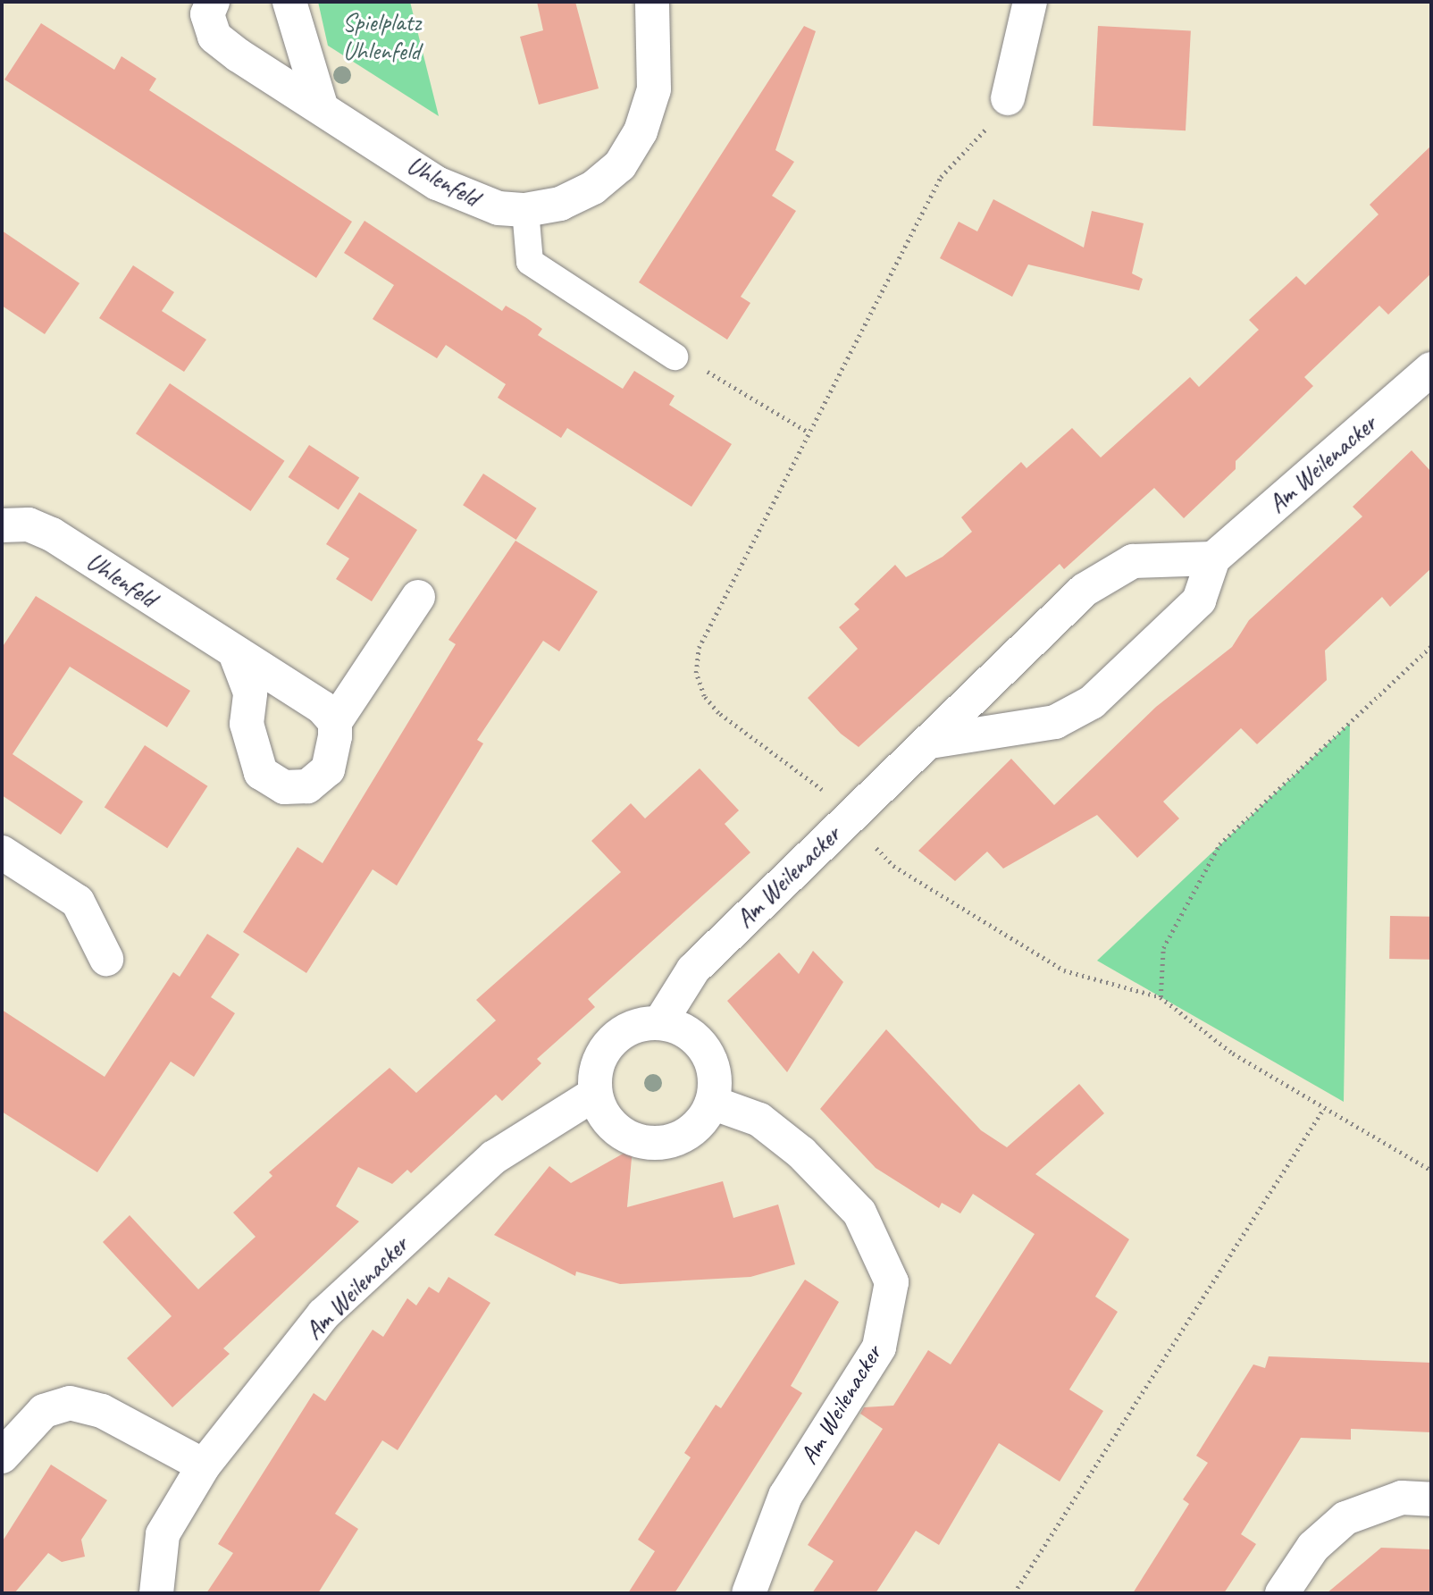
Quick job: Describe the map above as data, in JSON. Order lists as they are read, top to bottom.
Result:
{
  "streets": {
    "street": ["Uhlenfeld", "Am Weilenacker"]
  },
  "parks": ["Spielplatz Uhlenfeld"]
}
